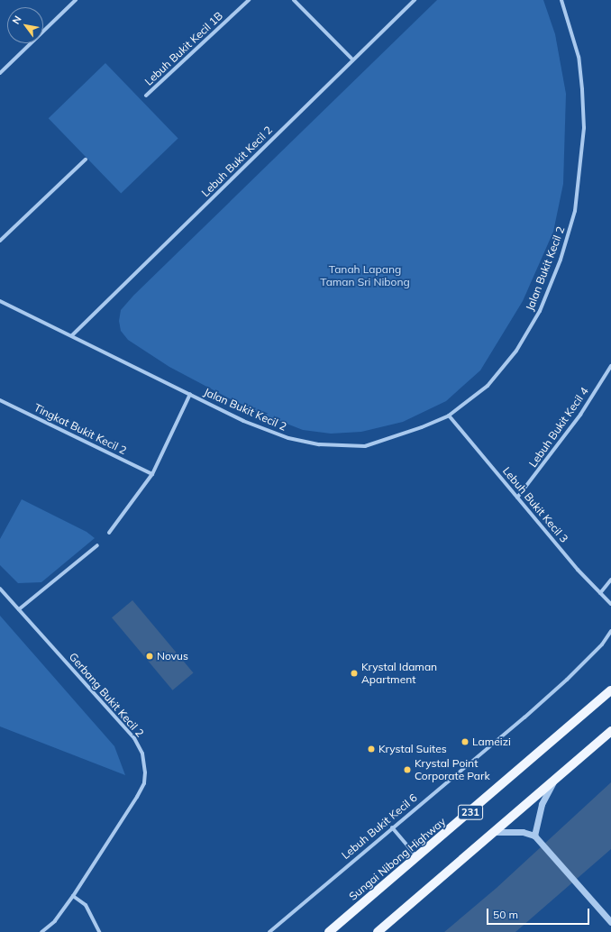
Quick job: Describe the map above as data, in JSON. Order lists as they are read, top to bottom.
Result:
{
  "streets": {
    "main road": ["231", "Sungai Nibong Highway"],
    "street": [
      "Lebuh Bukit Kecil 1B",
      "Lebuh Bukit Kecil 2",
      "Jalan Bukit Kecil 2",
      "Lebuh Bukit Kecil 4",
      "Tingkat Bukit Kecil 2",
      "Lebuh Bukit Kecil 3",
      "Gerbang Bukit Kecil 2",
      "Lebuh Bukit Kecil 6"
    ]
  },
  "crossings": [
    ["Lebuh Bukit Kecil 2", "Jalan Bukit Kecil 2"],
    ["Jalan Bukit Kecil 2", "Lebuh Bukit Kecil 3"],
    ["Lebuh Bukit Kecil 4", "Lebuh Bukit Kecil 3"]
  ],
  "parks": ["Tanah Lapang Taman Sri Nibong"],
  "places": [
    "Novus",
    "Krystal Idaman Apartment",
    "Lameizi",
    "Krystal Suites",
    "Krystal Point Corporate Park"
  ],
  "scale_bar": "50 m",
  "north": "top left"
}
